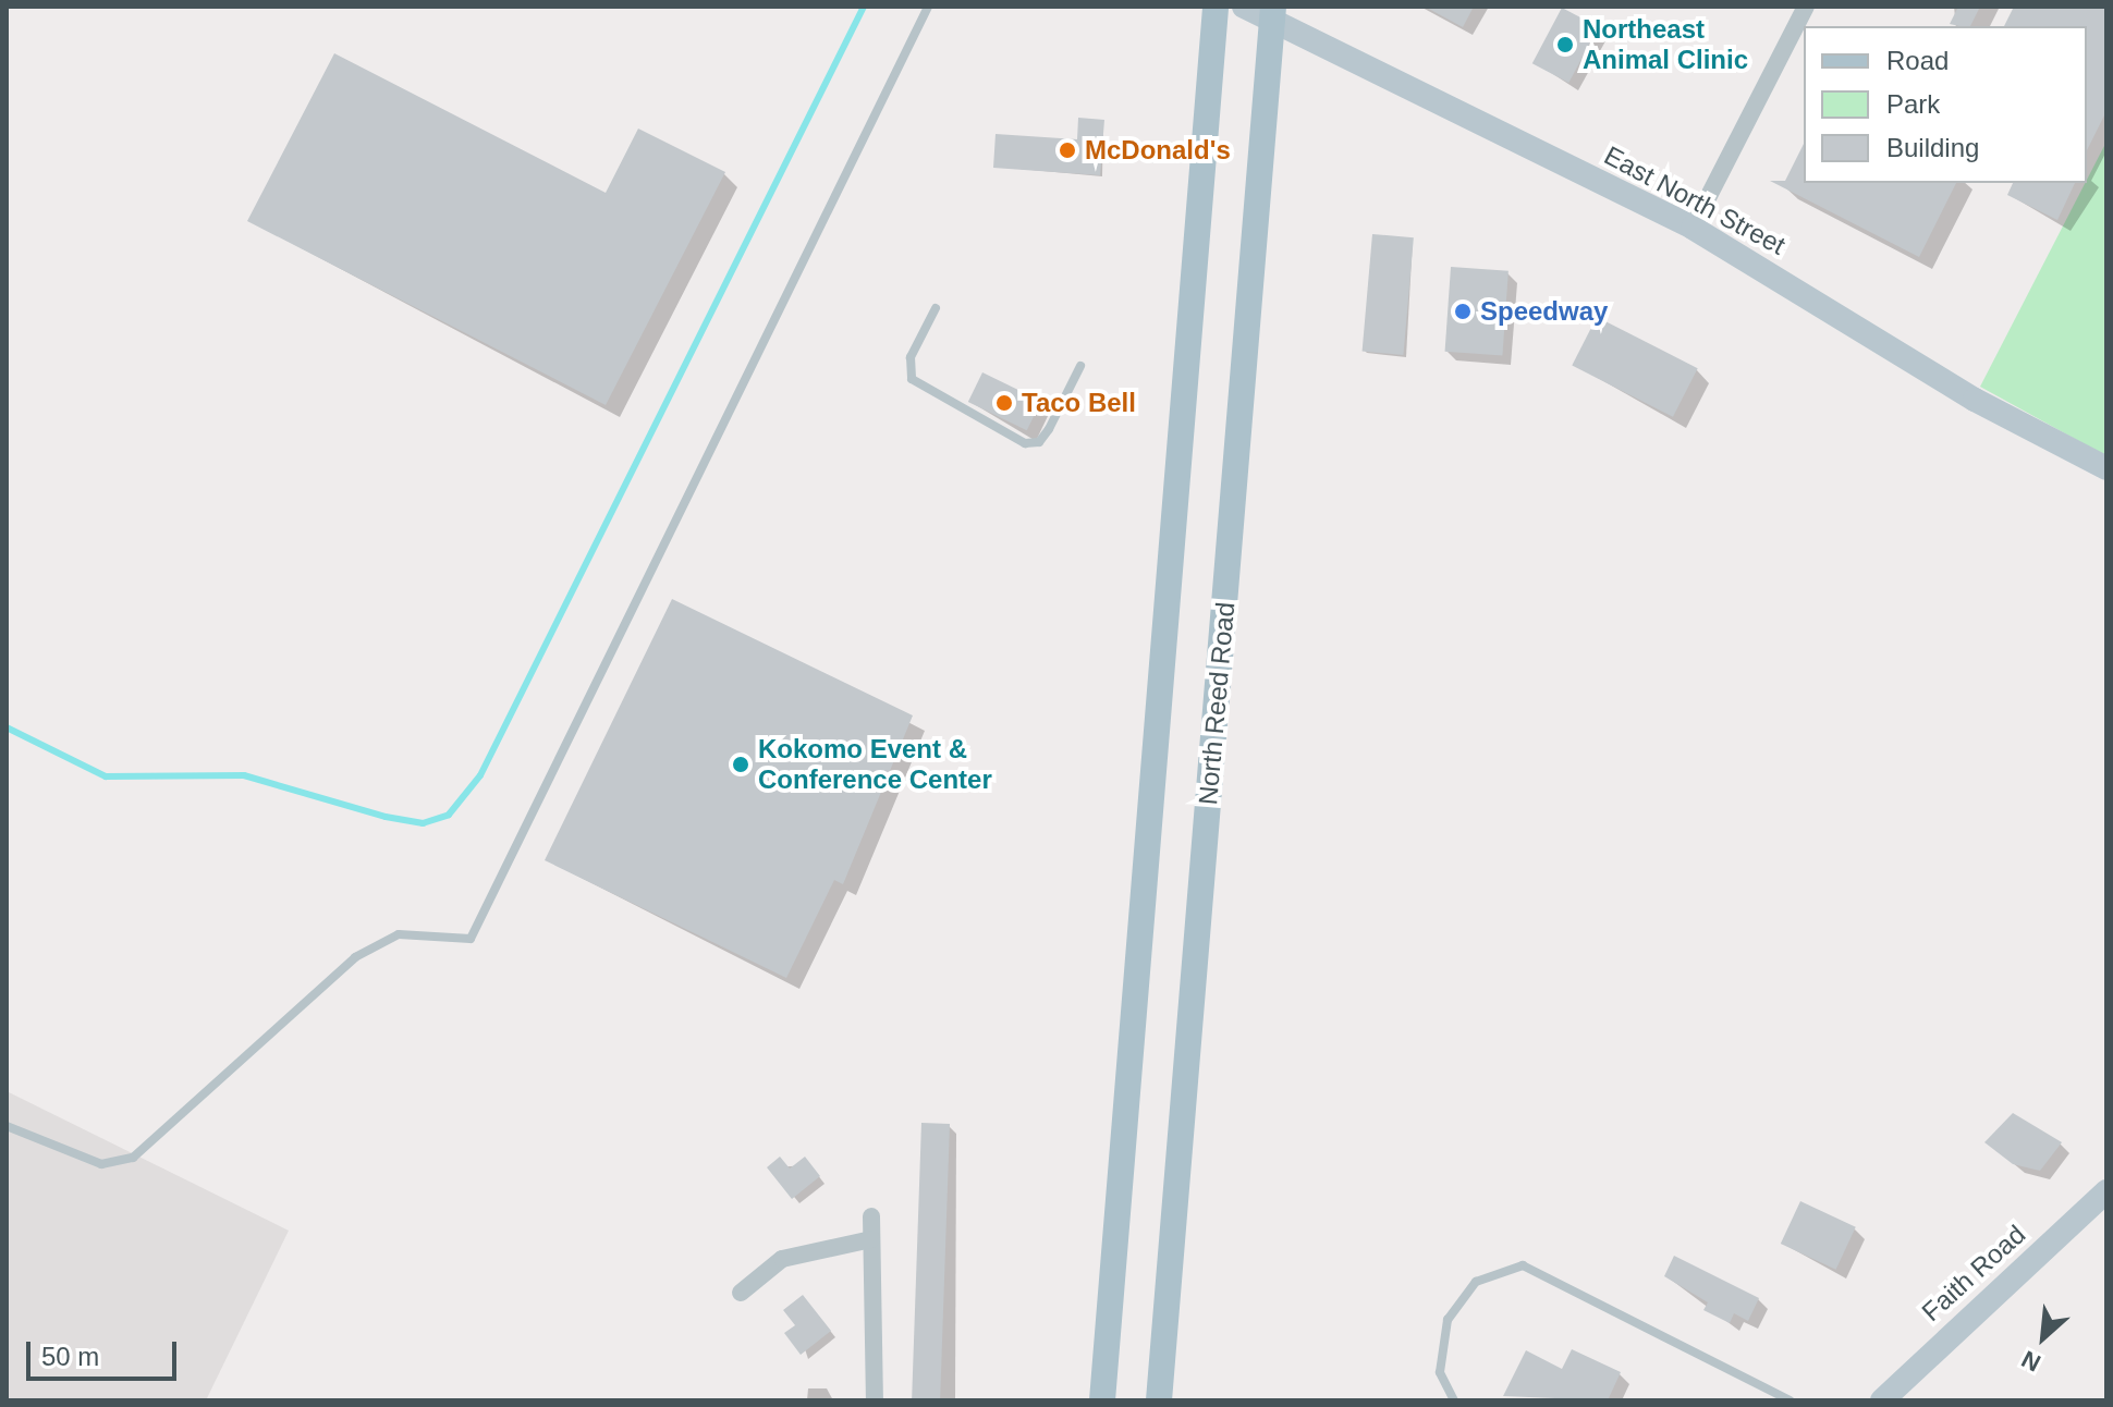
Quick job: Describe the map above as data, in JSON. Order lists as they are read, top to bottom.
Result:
{
  "streets": {
    "main road": ["North Reed Road"],
    "street": ["East North Street", "Faith Road"]
  },
  "crossings": [
    ["East North Street", "North Reed Road"]
  ],
  "places": [
    "Northeast Animal Clinic",
    "McDonald's",
    "Speedway",
    "Taco Bell",
    "Kokomo Event & Conference Center"
  ],
  "legend": ["Road", "Park", "Building"],
  "scale_bar": "50 m",
  "north": "bottom left"
}
